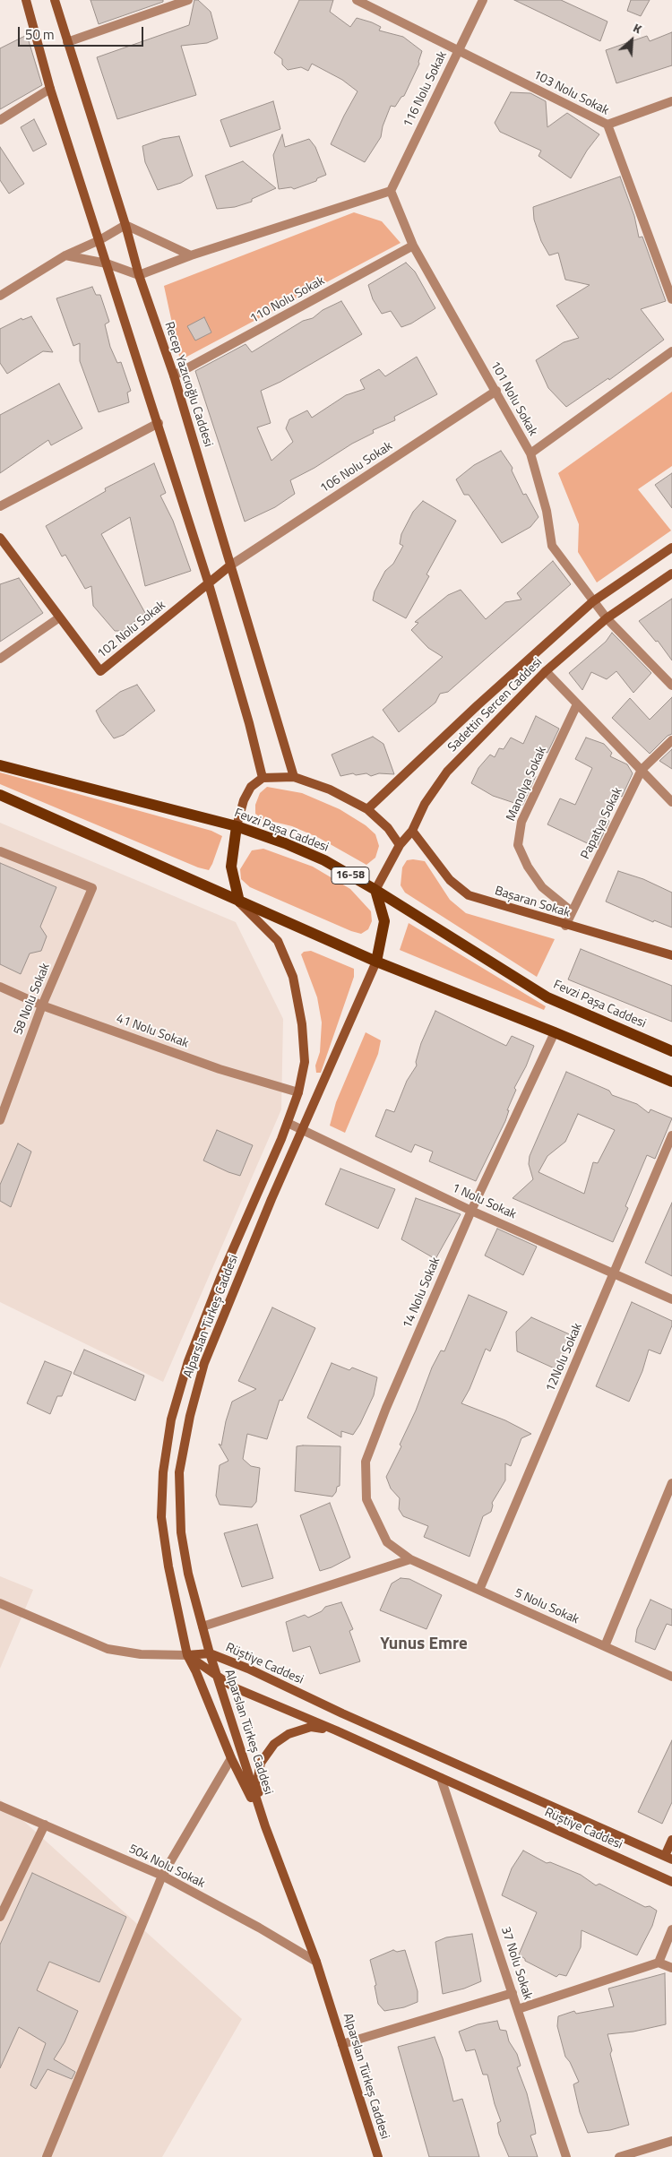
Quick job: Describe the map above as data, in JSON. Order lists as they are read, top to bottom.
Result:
{
  "streets": {
    "main road": ["Fevzi Paşa Caddesi", "16-58"],
    "street": [
      "116 Nolu Sokak",
      "103 Nolu Sokak",
      "110 Nolu Sokak",
      "Recep Yazıcıoğlu Caddesi",
      "101 Nolu Sokak",
      "106 Nolu Sokak",
      "102 Nolu Sokak",
      "Sadettin Sercen Caddesi",
      "Manolya Sokak",
      "Papatya Sokak",
      "Başaran Sokak",
      "58 Nolu Sokak",
      "41 Nolu Sokak",
      "1 Nolu Sokak",
      "14 Nolu Sokak",
      "Alparslan Türkeş Caddesi",
      "12Nolu Sokak",
      "5 Nolu Sokak",
      "Rüştiye Caddesi",
      "504 Nolu Sokak",
      "37 Nolu Sokak"
    ]
  },
  "crossings": [
    ["116 Nolu Sokak", "103 Nolu Sokak"],
    ["116 Nolu Sokak", "101 Nolu Sokak"],
    ["110 Nolu Sokak", "Recep Yazıcıoğlu Caddesi"],
    ["110 Nolu Sokak", "101 Nolu Sokak"],
    ["Recep Yazıcıoğlu Caddesi", "106 Nolu Sokak"],
    ["Recep Yazıcıoğlu Caddesi", "102 Nolu Sokak"],
    ["101 Nolu Sokak", "106 Nolu Sokak"],
    ["101 Nolu Sokak", "Sadettin Sercen Caddesi"],
    ["106 Nolu Sokak", "102 Nolu Sokak"],
    ["Sadettin Sercen Caddesi", "Fevzi Paşa Caddesi"],
    ["Sadettin Sercen Caddesi", "Başaran Sokak"],
    ["Manolya Sokak", "Papatya Sokak"],
    ["Papatya Sokak", "Başaran Sokak"],
    ["58 Nolu Sokak", "41 Nolu Sokak"],
    ["41 Nolu Sokak", "Alparslan Türkeş Caddesi"],
    ["1 Nolu Sokak", "14 Nolu Sokak"],
    ["1 Nolu Sokak", "Alparslan Türkeş Caddesi"],
    ["1 Nolu Sokak", "12Nolu Sokak"],
    ["14 Nolu Sokak", "5 Nolu Sokak"],
    ["Alparslan Türkeş Caddesi", "Rüştiye Caddesi"],
    ["Alparslan Türkeş Caddesi", "504 Nolu Sokak"],
    ["12Nolu Sokak", "5 Nolu Sokak"],
    ["Rüştiye Caddesi", "37 Nolu Sokak"]
  ],
  "districts": ["Yunus Emre"],
  "scale_bar": "50 m",
  "north": "top right"
}
